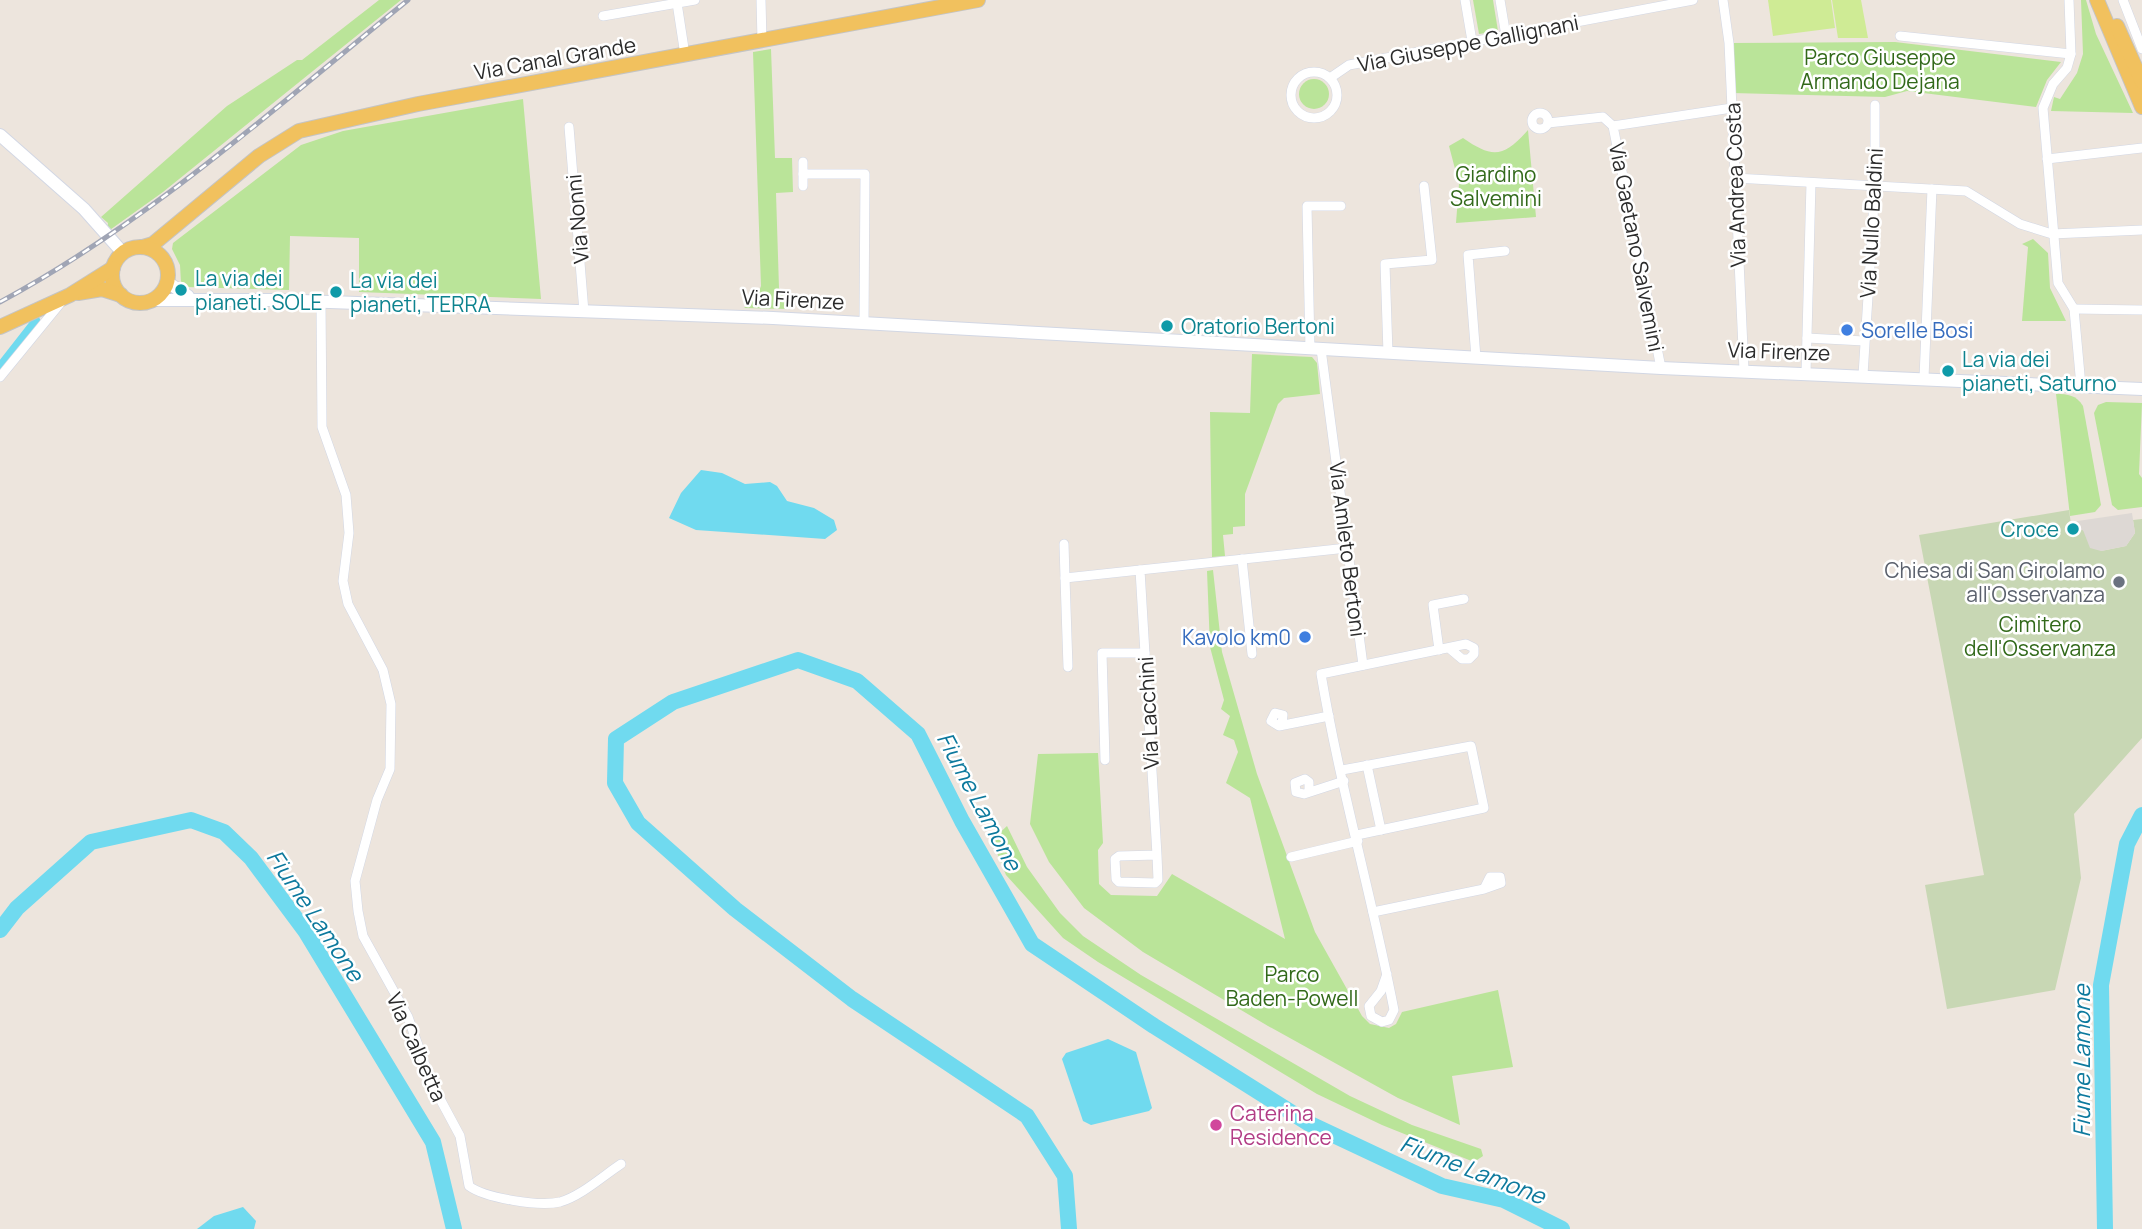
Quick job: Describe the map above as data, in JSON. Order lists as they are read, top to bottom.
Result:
{
  "streets": {
    "main road": ["Via Canal Grande"],
    "street": [
      "Via Giuseppe Gallignani",
      "Via Andrea Costa",
      "Via Nonni",
      "Via Nullo Baldini",
      "Via Gaetano Salvemini",
      "Via Firenze",
      "Via Amleto Bertoni",
      "Via Lacchini",
      "Via Calbetta"
    ]
  },
  "crossings": [
    ["Via Canal Grande", "Via Firenze"],
    ["Via Andrea Costa", "Via Gaetano Salvemini"],
    ["Via Andrea Costa", "Via Firenze"],
    ["Via Nonni", "Via Firenze"],
    ["Via Nullo Baldini", "Via Firenze"],
    ["Via Gaetano Salvemini", "Via Firenze"],
    ["Via Firenze", "Via Amleto Bertoni"],
    ["Via Firenze", "Via Calbetta"]
  ],
  "water": ["Fiume Lamone"],
  "parks": [
    "Parco Giuseppe Armando Dejana",
    "Giardino Salvemini",
    "Cimitero dell'Osservanza",
    "Parco Baden-Powell"
  ],
  "places": [
    "La via dei pianeti. SOLE",
    "La via dei pianeti, TERRA",
    "Oratorio Bertoni",
    "Sorelle Bosi",
    "La via dei pianeti, Saturno",
    "Croce",
    "Chiesa di San Girolamo all'Osservanza",
    "Kavolo km0",
    "Caterina Residence"
  ]
}
